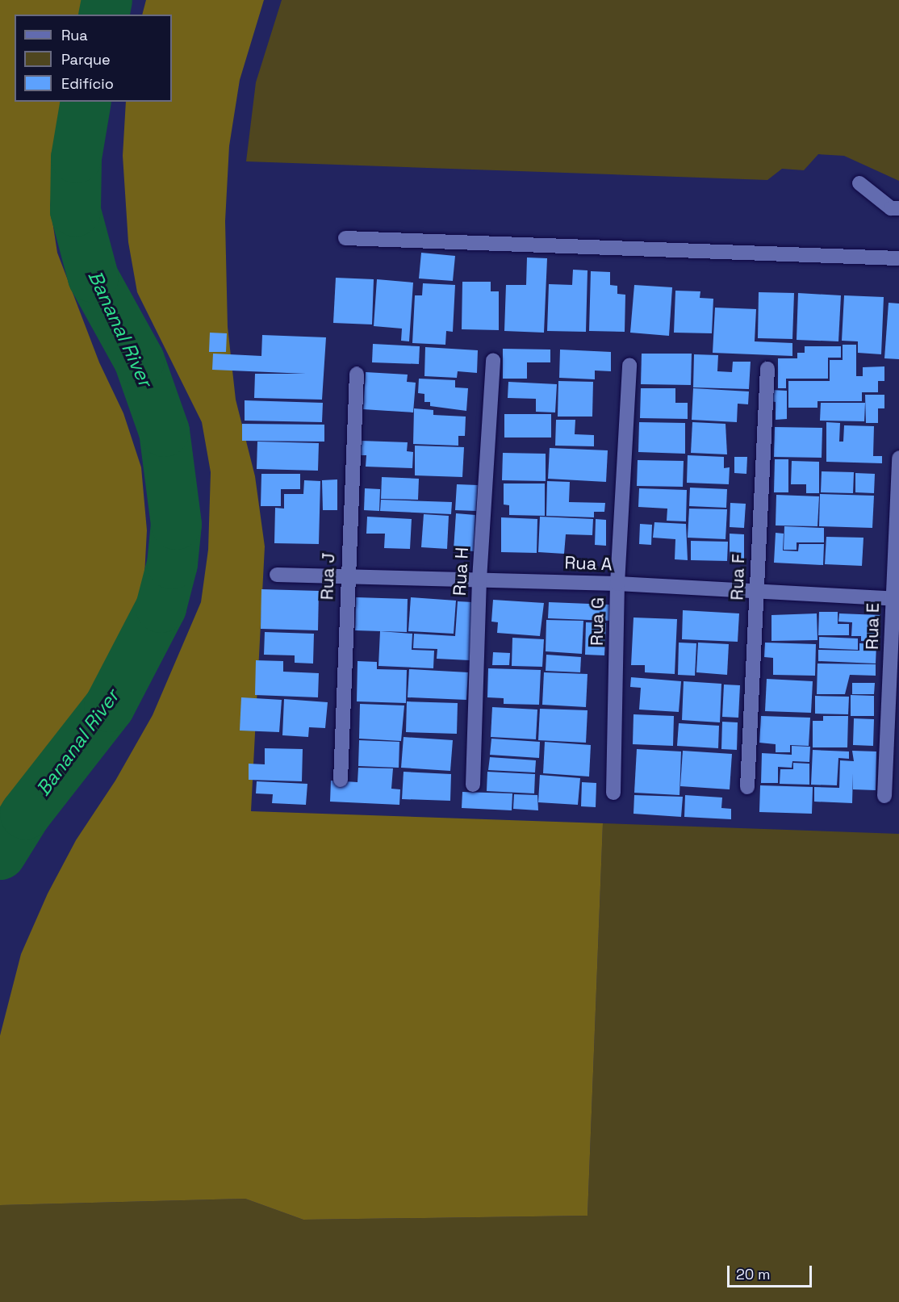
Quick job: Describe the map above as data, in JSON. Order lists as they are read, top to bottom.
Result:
{
  "streets": {
    "street": [
      "Rua A",
      "Rua H",
      "Rua J",
      "Rua F",
      "Rua G",
      "Rua E"
    ]
  },
  "crossings": [
    ["Rua A", "Rua H"],
    ["Rua A", "Rua J"],
    ["Rua A", "Rua F"],
    ["Rua A", "Rua G"],
    ["Rua A", "Rua E"]
  ],
  "water": ["Bananal River"],
  "legend": ["Rua", "Parque", "Edifício"],
  "scale_bar": "20 m"
}
